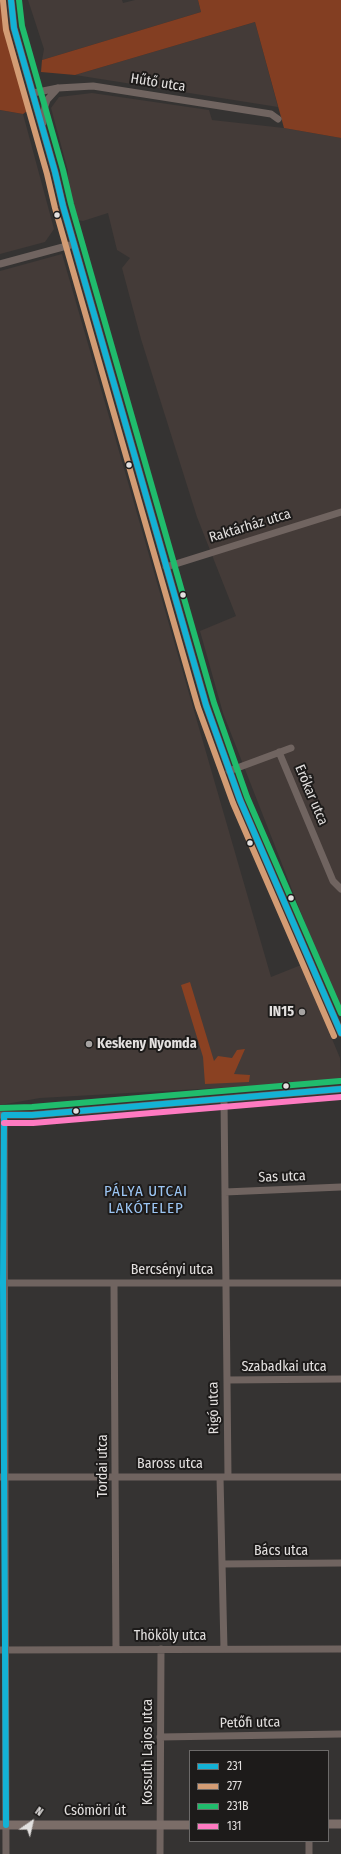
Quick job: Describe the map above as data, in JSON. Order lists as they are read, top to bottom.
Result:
{
  "streets": {
    "main road": ["Csömöri út"],
    "street": [
      "Hűtő utca",
      "Raktárház utca",
      "Erőkar utca",
      "Sas utca",
      "Bercsényi utca",
      "Szabadkai utca",
      "Rigó utca",
      "Baross utca",
      "Tordai utca",
      "Bács utca",
      "Thököly utca",
      "Petőfi utca",
      "Kossuth Lajos utca"
    ]
  },
  "crossings": [
    ["Sas utca", "Rigó utca"],
    ["Bercsényi utca", "Rigó utca"],
    ["Bercsényi utca", "Tordai utca"],
    ["Szabadkai utca", "Rigó utca"],
    ["Rigó utca", "Baross utca"],
    ["Baross utca", "Tordai utca"],
    ["Tordai utca", "Thököly utca"],
    ["Thököly utca", "Kossuth Lajos utca"],
    ["Petőfi utca", "Kossuth Lajos utca"],
    ["Kossuth Lajos utca", "Csömöri út"]
  ],
  "districts": ["PÁLYA UTCAI LAKÓTELEP"],
  "places": ["IN15", "Keskeny Nyomda"],
  "lines": [
    "transit line 231",
    "transit line 231B",
    "transit line 277",
    "transit line 131"
  ],
  "legend": [
    "231",
    "277",
    "231B",
    "131"
  ],
  "north": "top right"
}
